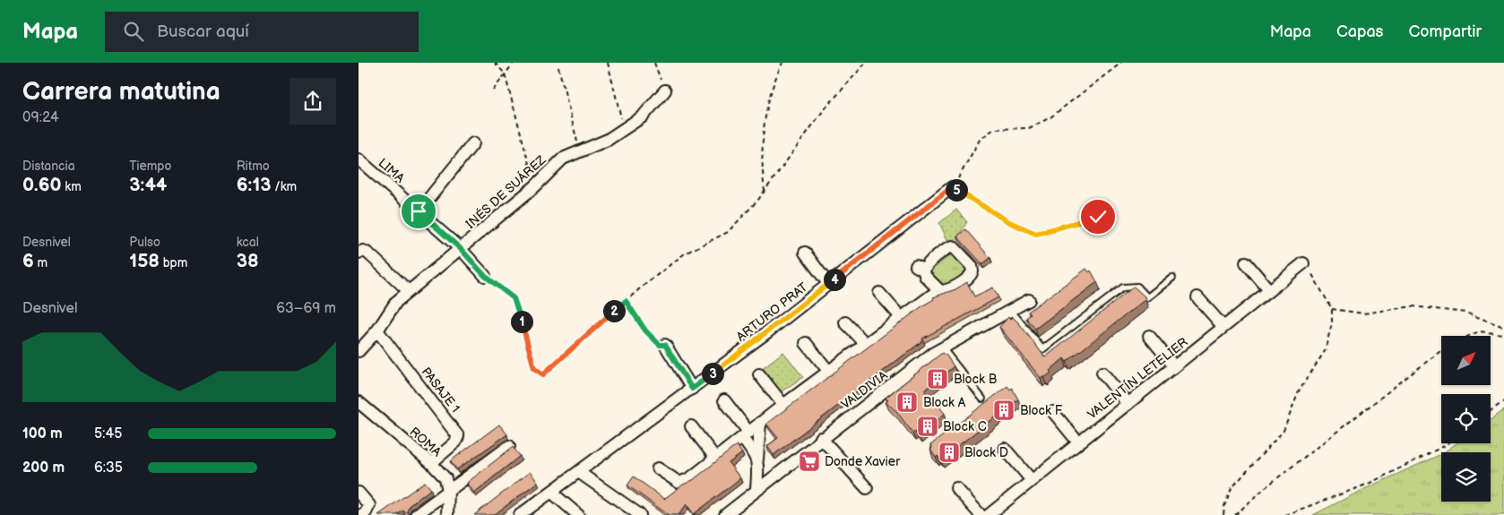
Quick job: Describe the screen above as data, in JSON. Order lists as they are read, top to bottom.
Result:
{
  "streets": {
    "street": [
      "LIMA",
      "INÉS DE SUÁREZ",
      "ARTURO PRAT",
      "VALENTÍN LETELIER",
      "PASAJE 1",
      "VALDIVIA",
      "ROMA"
    ]
  },
  "crossings": [
    ["LIMA", "INÉS DE SUÁREZ"],
    ["INÉS DE SUÁREZ", "PASAJE 1"],
    ["PASAJE 1", "ROMA"]
  ],
  "places": {
    "building": [
      "Block B",
      "Block A",
      "Block F",
      "Block C",
      "Block D"
    ],
    "supermarket": ["Donde Xavier"]
  },
  "north": "top right",
  "page": {
    "header": "Mapa",
    "search": "Buscar aquí",
    "nav": ["Mapa", "Capas", "Compartir"],
    "heading": ["Carrera matutina", "09:24"],
    "stats": [
      ["Distancia", "0.60 km"],
      ["Tiempo", "3:44"],
      ["Ritmo", "6:13 /km"],
      ["Desnivel", "6 m"],
      ["Pulso", "158 bpm"],
      ["kcal", "38"]
    ],
    "pins": [
      "5",
      "4",
      "2",
      "1",
      "3"
    ],
    "chart": ["Desnivel", "63–69 m"],
    "list": [
      {
        "name": "100 m",
        "note": "5:45"
      },
      {
        "name": "200 m",
        "note": "6:35"
      }
    ]
  }
}
